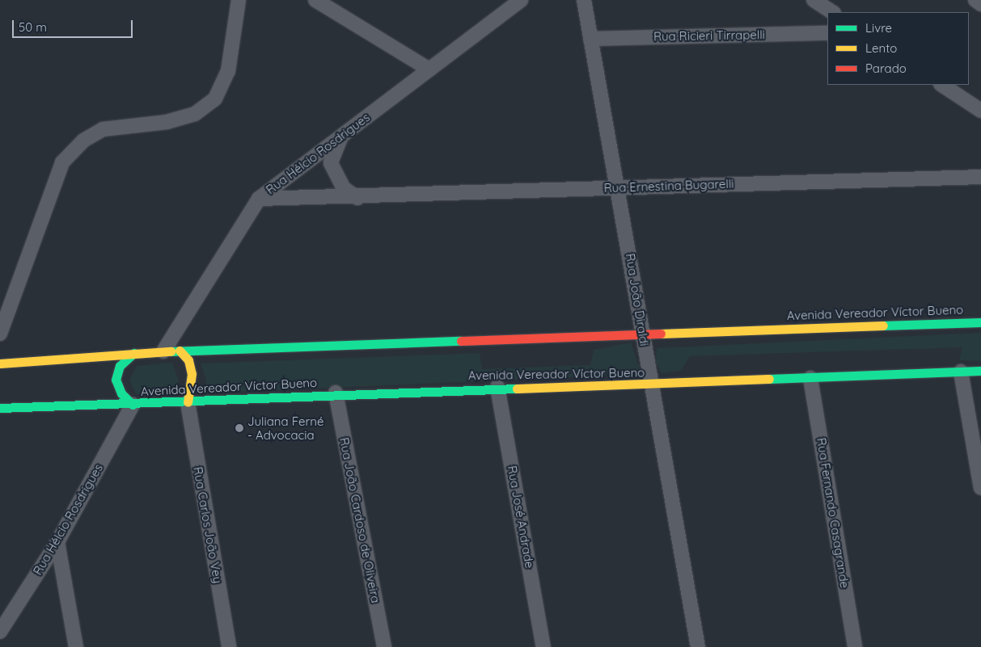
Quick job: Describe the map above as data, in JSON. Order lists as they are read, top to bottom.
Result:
{
  "streets": {
    "main road": ["Avenida Vereador Víctor Bueno"],
    "street": [
      "Rua Ricieri Tirrapelli",
      "Rua Hélcio Rosdrigues",
      "Rua Ernestina Bugarelli",
      "Rua João Diraldi",
      "Rua Fernando Casagrande",
      "Rua José Andrade",
      "Rua João Cardoso de Oliveira",
      "Rua Carlos João Vey"
    ]
  },
  "crossings": [
    ["Rua Ricieri Tirrapelli", "Rua João Diraldi"],
    ["Rua Hélcio Rosdrigues", "Rua Ernestina Bugarelli"],
    ["Rua Hélcio Rosdrigues", "Avenida Vereador Víctor Bueno"],
    ["Rua Hélcio Rosdrigues", "Rua Carlos João Vey"],
    ["Rua Ernestina Bugarelli", "Rua João Diraldi"],
    ["Rua João Diraldi", "Avenida Vereador Víctor Bueno"],
    ["Avenida Vereador Víctor Bueno", "Rua Fernando Casagrande"],
    ["Avenida Vereador Víctor Bueno", "Rua José Andrade"],
    ["Avenida Vereador Víctor Bueno", "Rua João Cardoso de Oliveira"],
    ["Avenida Vereador Víctor Bueno", "Rua Carlos João Vey"]
  ],
  "places": ["Juliana Ferné - Advocacia"],
  "legend": ["Livre", "Lento", "Parado"],
  "scale_bar": "50 m"
}
